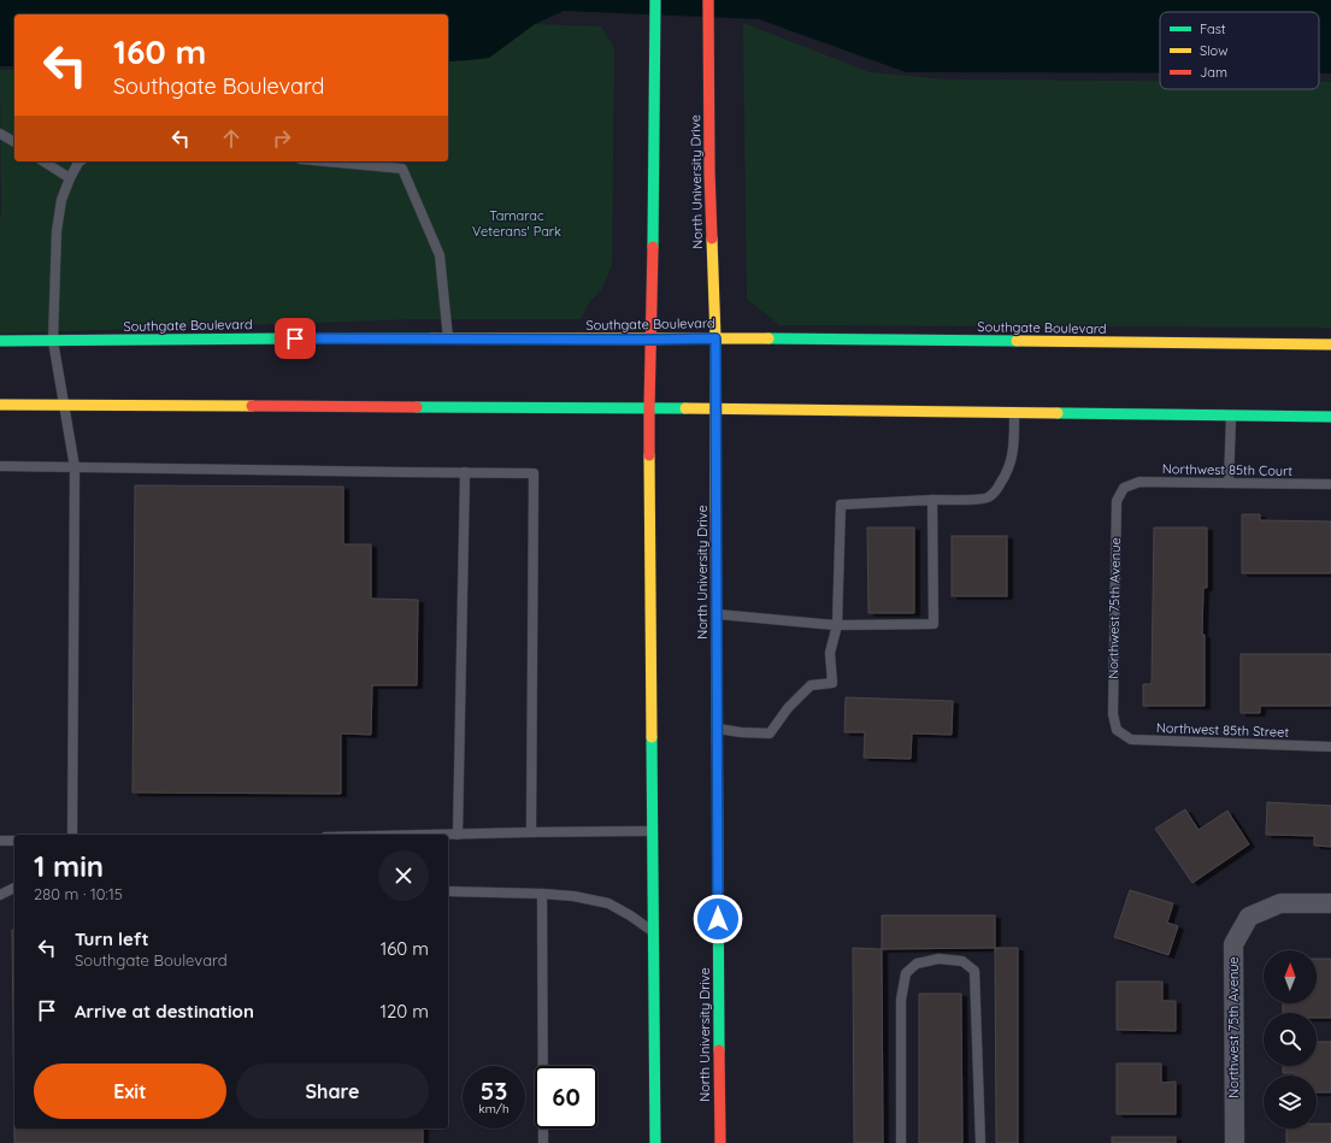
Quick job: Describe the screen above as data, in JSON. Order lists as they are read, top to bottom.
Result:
{
  "streets": {
    "main road": ["North University Drive", "Southgate Boulevard"],
    "street": ["Northwest 75th Avenue"],
    "lane": ["Northwest 85th Court", "Northwest 85th Street"]
  },
  "crossings": [
    ["North University Drive", "Southgate Boulevard"],
    ["Northwest 85th Court", "Northwest 75th Avenue"],
    ["Northwest 75th Avenue", "Northwest 85th Street"]
  ],
  "parks": ["Tamarac Veterans' Park"],
  "legend": ["Fast", "Slow", "Jam"],
  "north": "top",
  "page": {
    "turn": ["160 m", "Southgate Boulevard"],
    "heading": ["1 min", "280 m · 10:15"],
    "list": [
      {
        "name": "Turn left",
        "note": "Southgate Boulevard",
        "value": "160 m"
      },
      {
        "name": "Arrive at destination",
        "value": "120 m"
      }
    ],
    "buttons": ["Exit", "Share"],
    "speed": "53 km/h",
    "limit": "60"
  }
}
